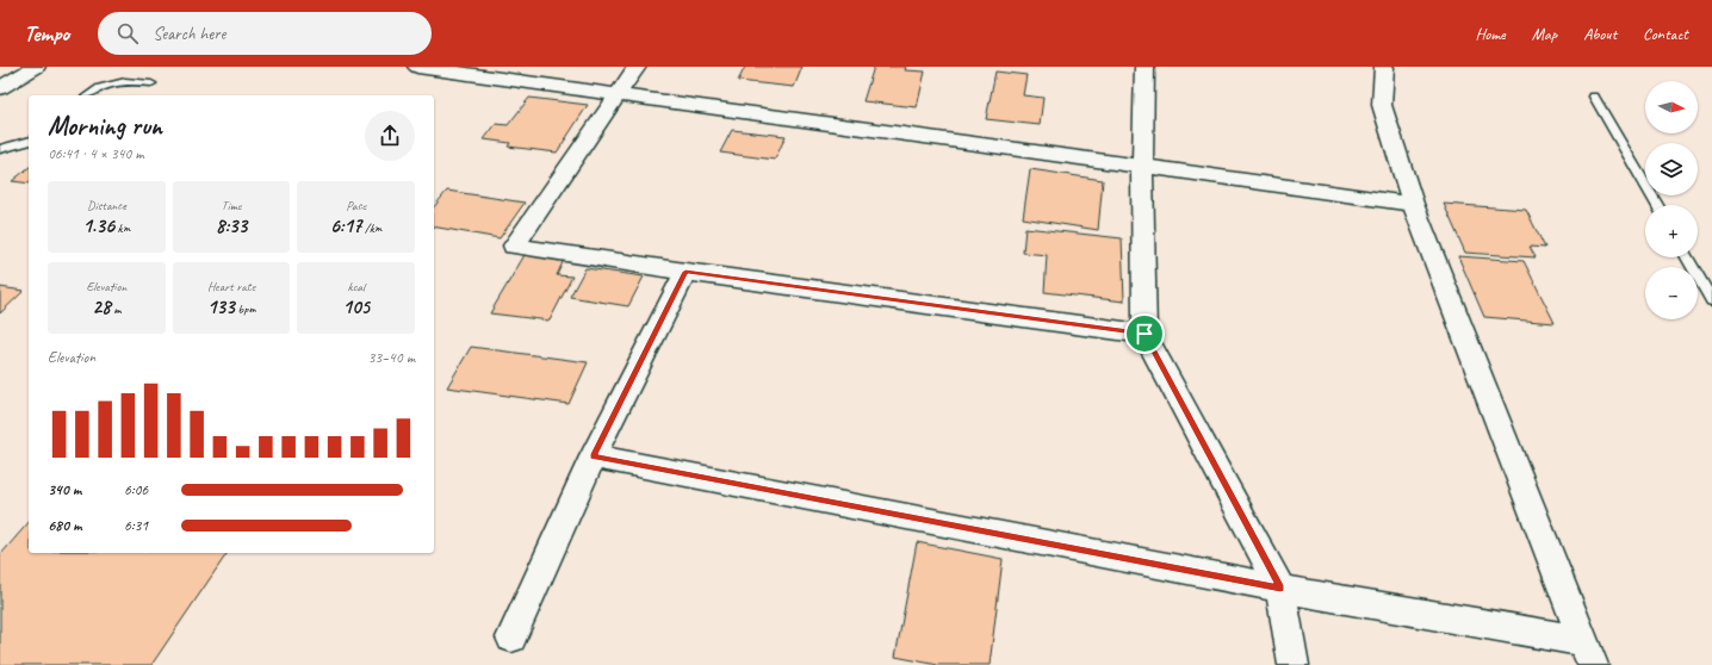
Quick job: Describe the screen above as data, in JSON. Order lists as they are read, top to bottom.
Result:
{
  "north": "right",
  "page": {
    "header": "Tempo",
    "search": "Search here",
    "nav": [
      "Home",
      "Map",
      "About",
      "Contact"
    ],
    "map_buttons": ["+", "−"],
    "heading": ["Morning run", "06:41 · 4 × 340 m"],
    "stats": [
      ["Distance", "1.36 km"],
      ["Time", "8:33"],
      ["Pace", "6:17 /km"],
      ["Elevation", "28 m"],
      ["Heart rate", "133 bpm"],
      ["kcal", "105"]
    ],
    "chart": ["Elevation", "33–40 m"],
    "list": [
      {
        "name": "340 m",
        "note": "6:06"
      },
      {
        "name": "680 m",
        "note": "6:31"
      }
    ]
  }
}
